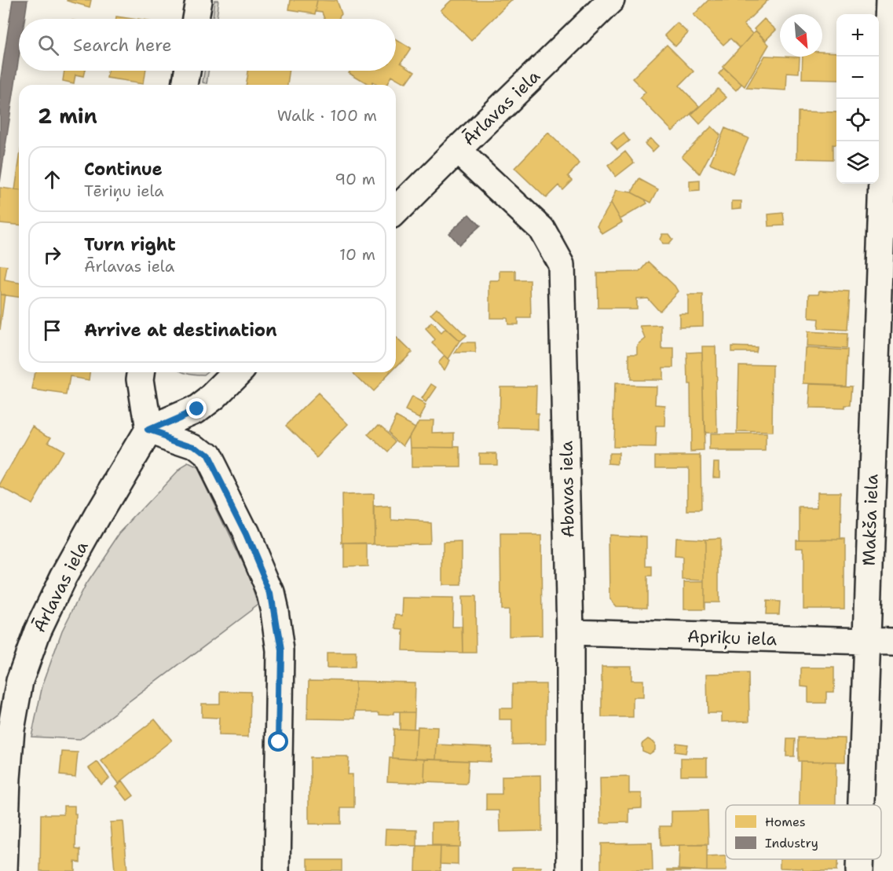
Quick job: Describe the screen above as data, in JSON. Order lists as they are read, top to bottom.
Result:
{
  "streets": {
    "street": [
      "Ārlavas iela",
      "Abavas iela",
      "Makša iela",
      "Apriķu iela"
    ]
  },
  "crossings": [
    ["Ārlavas iela", "Abavas iela"],
    ["Abavas iela", "Apriķu iela"],
    ["Makša iela", "Apriķu iela"]
  ],
  "legend": ["Homes", "Industry"],
  "north": "bottom right",
  "page": {
    "map_buttons": ["+", "−"],
    "search": "Search here",
    "heading": ["2 min", "Walk · 100 m"],
    "list": [
      ["Continue", "Tēriņu iela", "90 m"],
      ["Turn right", "Ārlavas iela", "10 m"],
      "Arrive at destination"
    ]
  }
}
